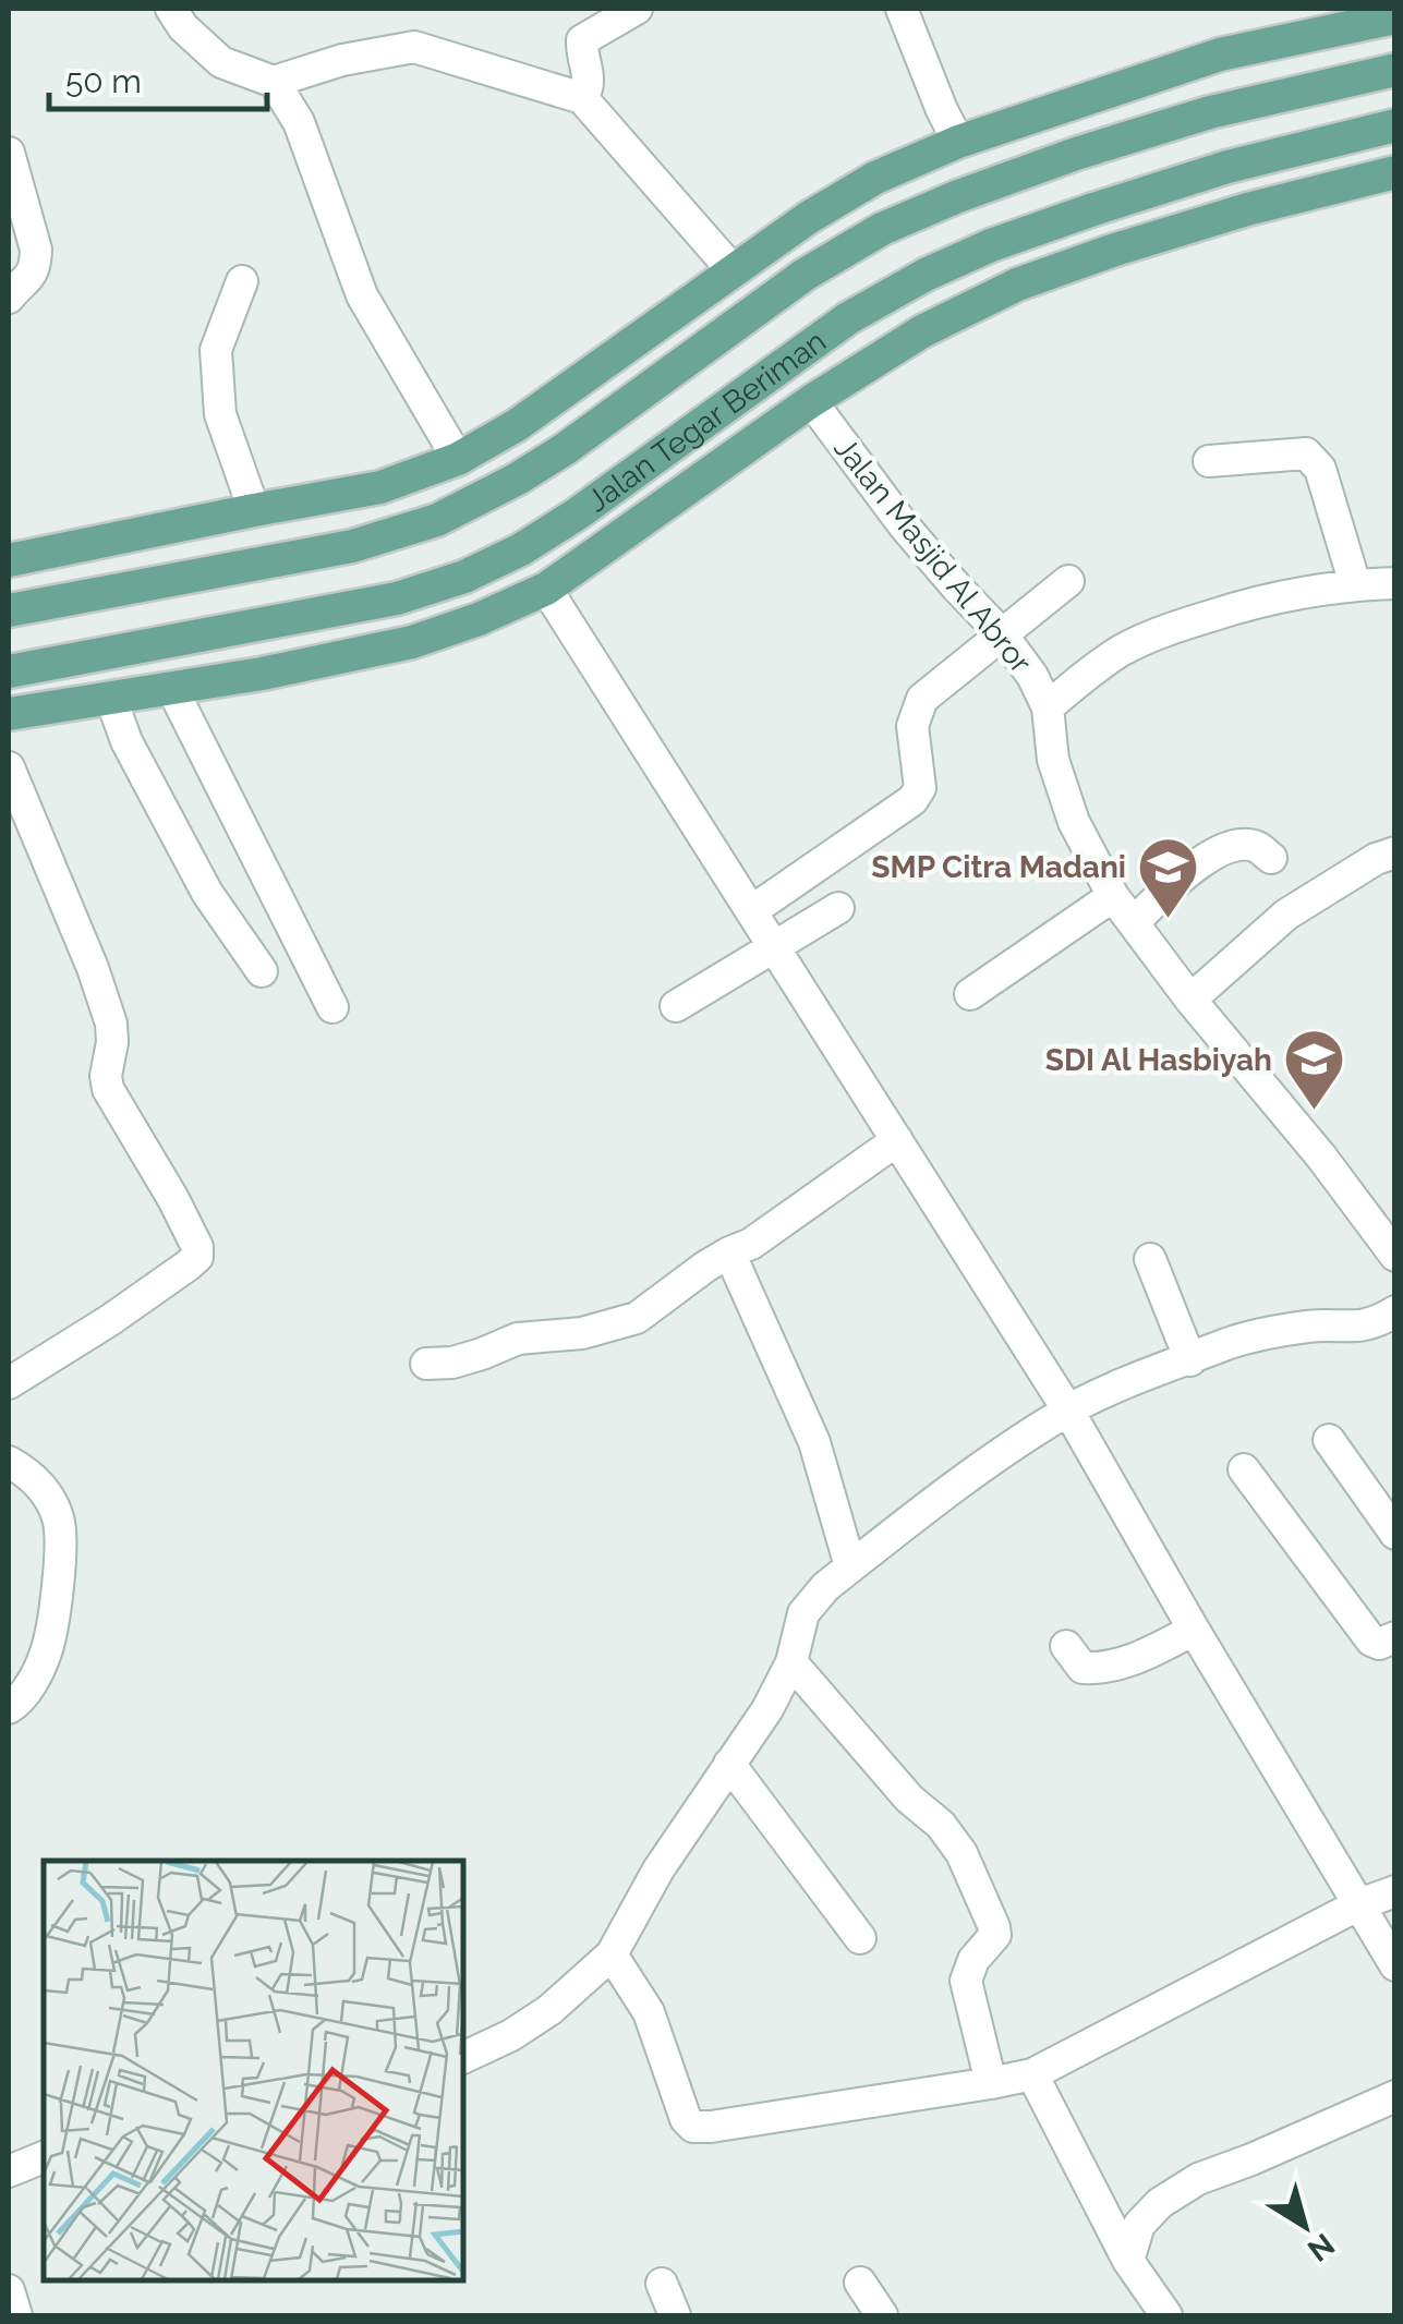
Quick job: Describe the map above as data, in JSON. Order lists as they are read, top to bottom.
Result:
{
  "streets": {
    "main road": ["Jalan Tegar Beriman"],
    "street": ["Jalan Masjid Al Abror"]
  },
  "crossings": [
    ["Jalan Tegar Beriman", "Jalan Masjid Al Abror"]
  ],
  "places": {
    "school or university": ["SMP Citra Madani", "SDI Al Hasbiyah"]
  },
  "scale_bar": "50 m",
  "north": "bottom right"
}
